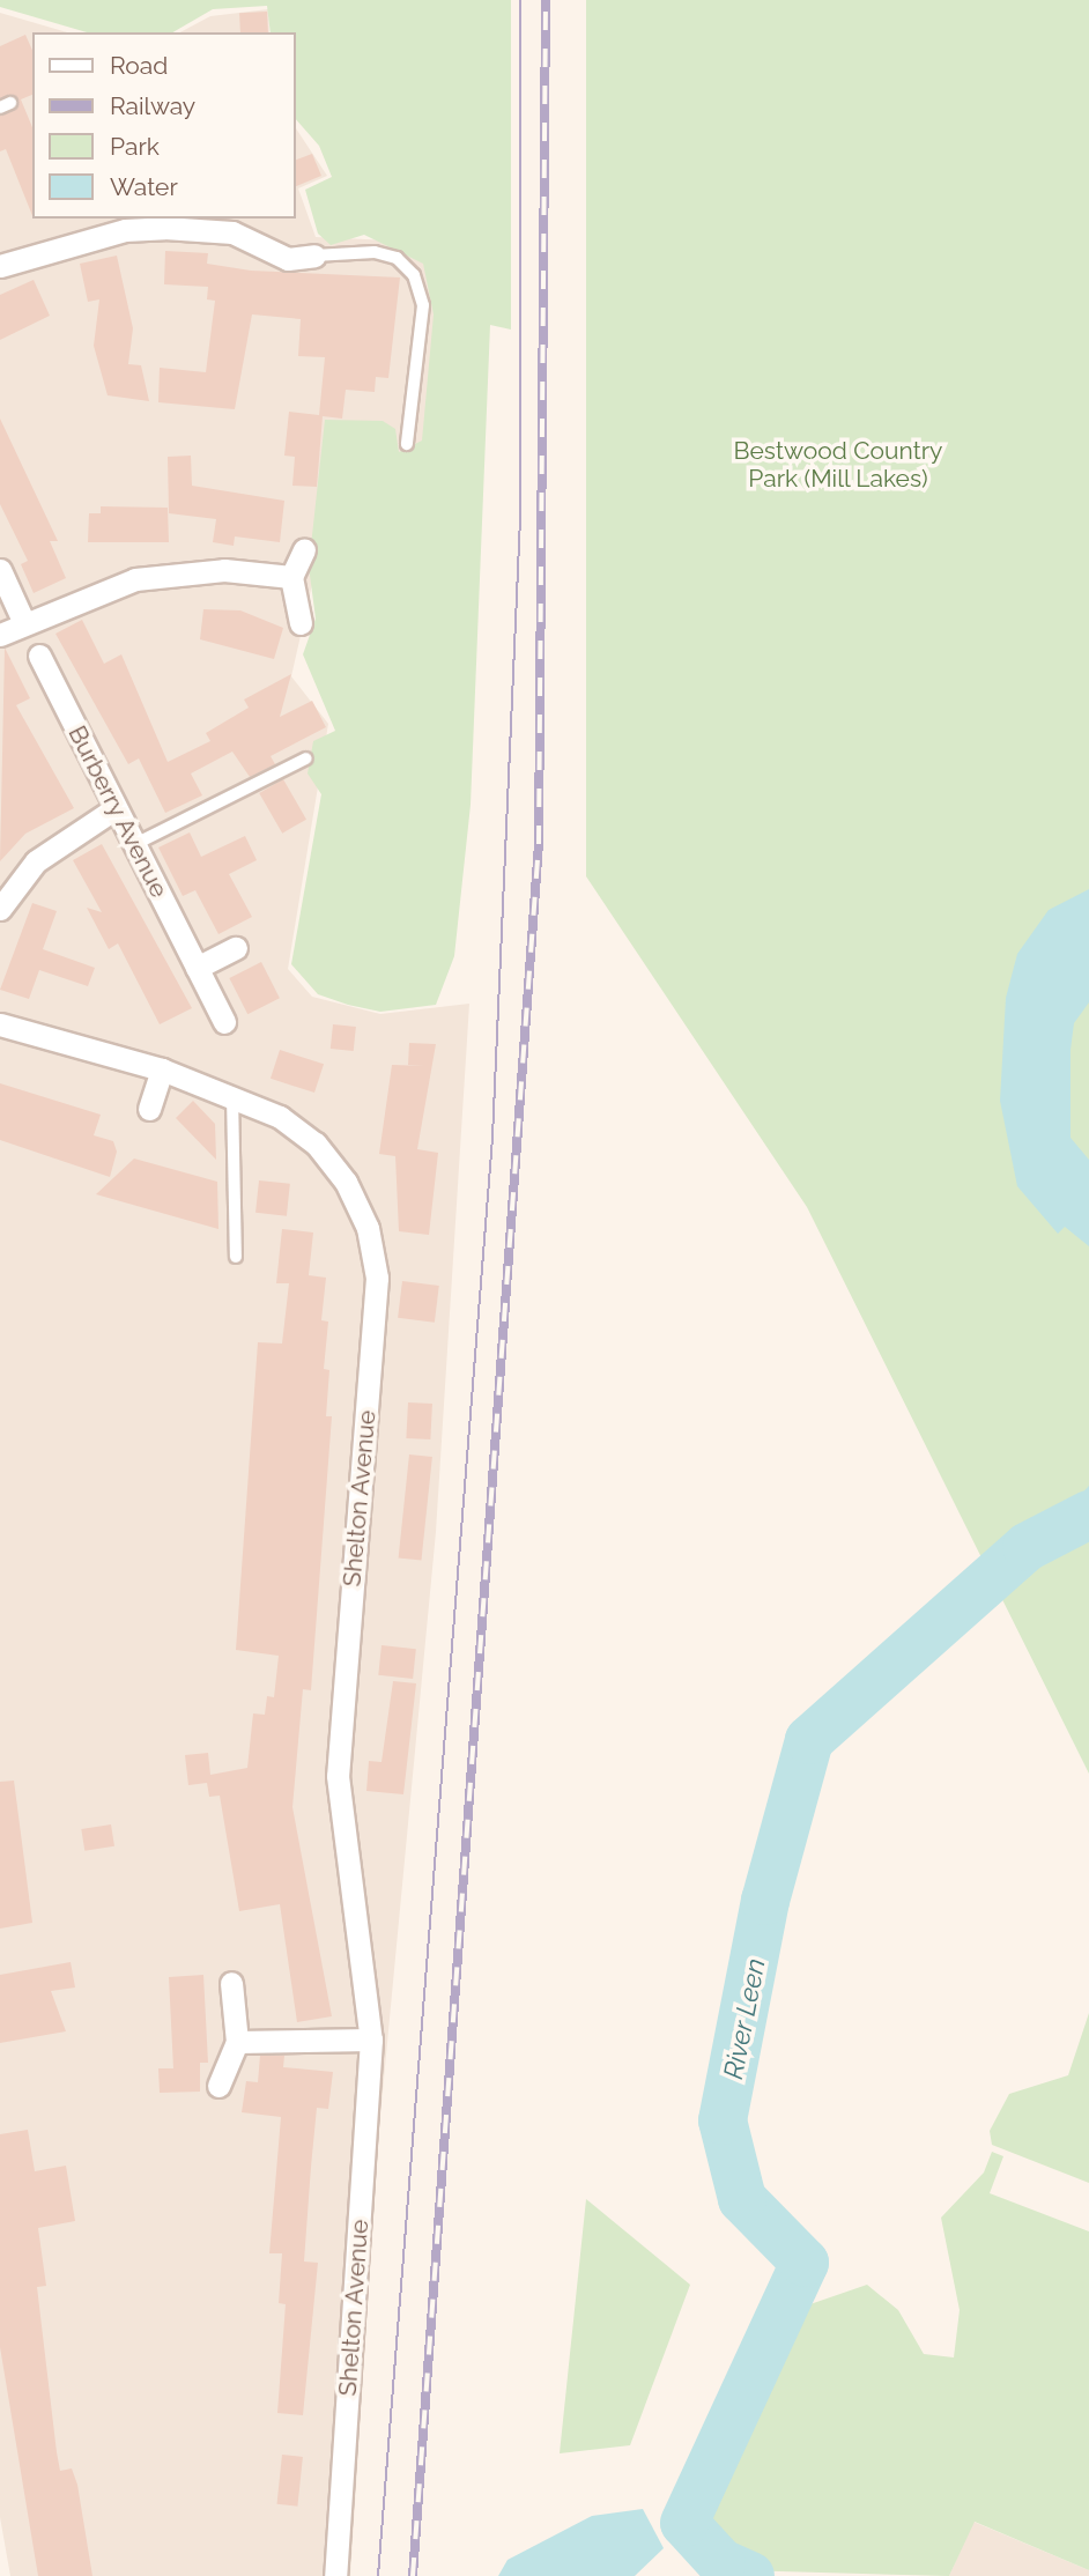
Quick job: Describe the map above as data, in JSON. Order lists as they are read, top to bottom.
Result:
{
  "streets": {
    "street": ["Burberry Avenue", "Shelton Avenue"]
  },
  "water": ["River Leen"],
  "parks": ["Bestwood Country Park (Mill Lakes)"],
  "legend": [
    "Road",
    "Railway",
    "Park",
    "Water"
  ]
}
